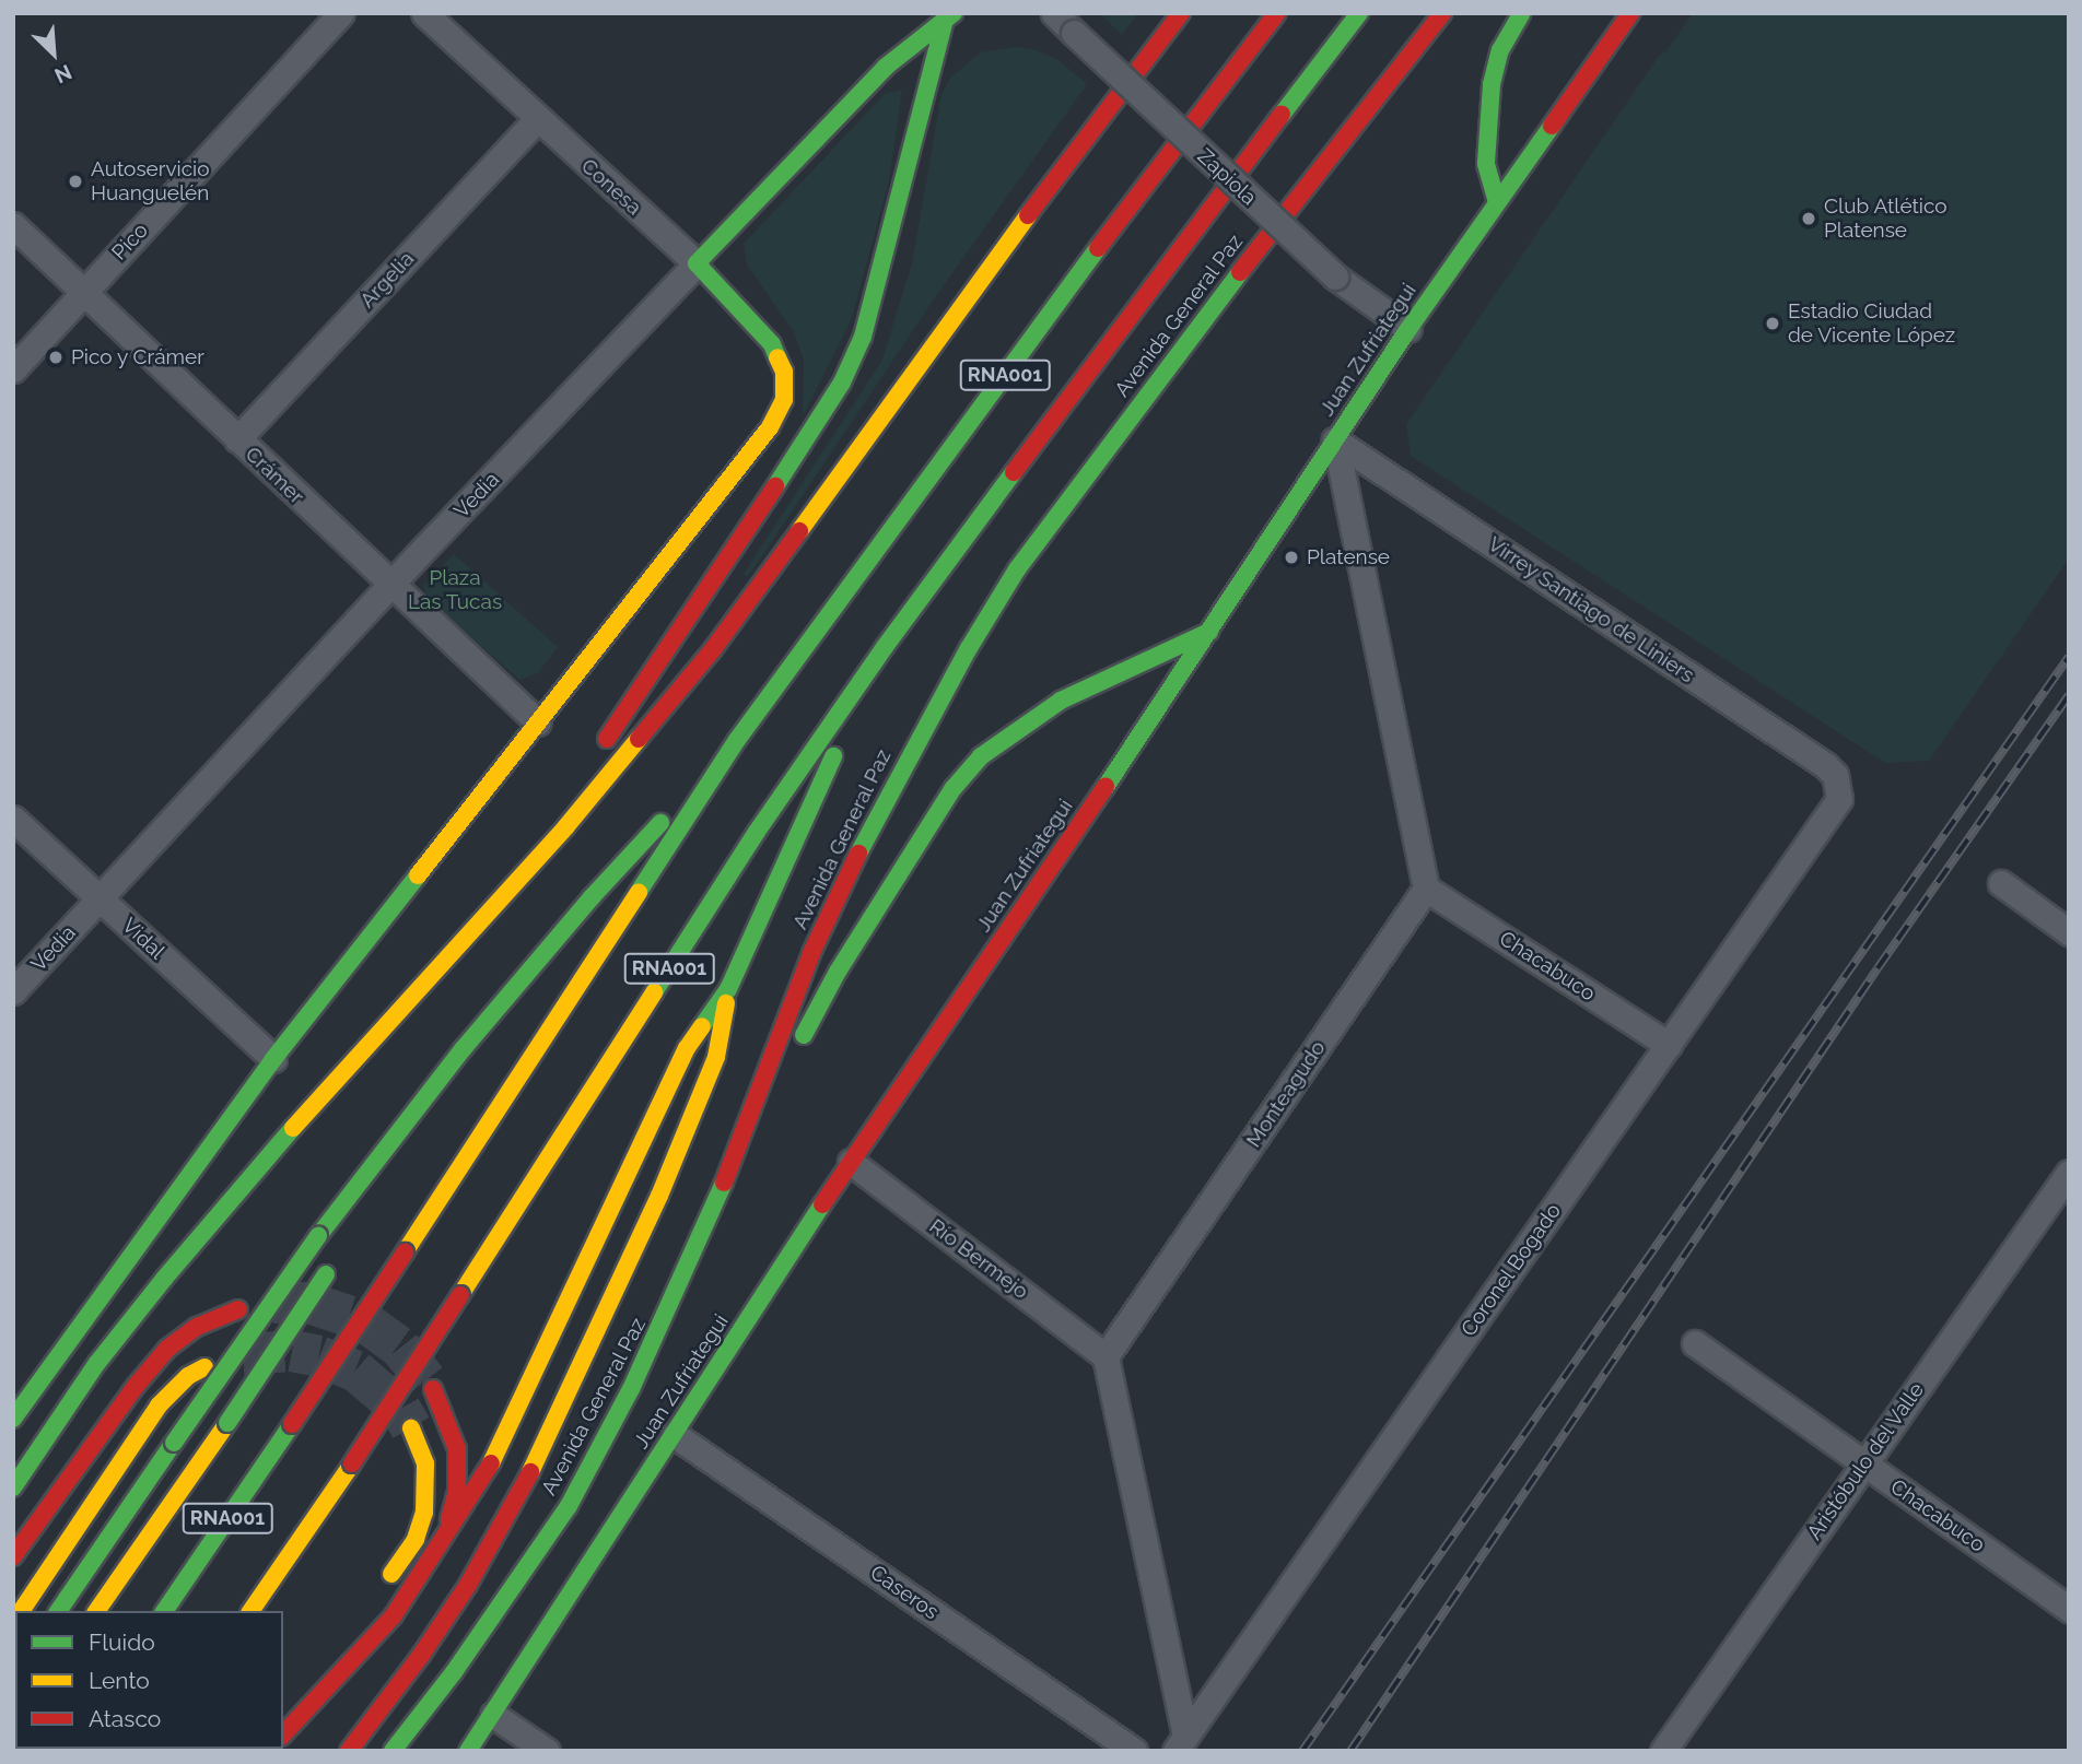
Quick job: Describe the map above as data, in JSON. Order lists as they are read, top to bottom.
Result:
{
  "streets": {
    "main road": [
      "Conesa",
      "Avenida General Paz",
      "Juan Zufriategui",
      "RNA001",
      "Vedia"
    ],
    "street": [
      "Zapiola",
      "Pico",
      "Argelia",
      "Crámer",
      "Virrey Santiago de Liniers",
      "Vidal",
      "Chacabuco",
      "Monteagudo",
      "Río Bermejo",
      "Coronel Bogado",
      "Aristóbulo del Valle",
      "Caseros"
    ]
  },
  "crossings": [
    ["Zapiola", "Juan Zufriategui"],
    ["Conesa", "Argelia"],
    ["Conesa", "Crámer"],
    ["Conesa", "Vedia"],
    ["Pico", "Crámer"],
    ["Argelia", "Crámer"],
    ["Juan Zufriategui", "Virrey Santiago de Liniers"],
    ["Juan Zufriategui", "Río Bermejo"],
    ["Juan Zufriategui", "Caseros"],
    ["Crámer", "Vedia"],
    ["Vedia", "Vidal"],
    ["Virrey Santiago de Liniers", "Coronel Bogado"],
    ["Chacabuco", "Monteagudo"],
    ["Chacabuco", "Coronel Bogado"],
    ["Chacabuco", "Aristóbulo del Valle"],
    ["Monteagudo", "Río Bermejo"]
  ],
  "parks": ["Plaza Las Tucas"],
  "places": [
    "Autoservicio Huanguelén",
    "Club Atlético Platense",
    "Estadio Ciudad de Vicente López",
    "Pico y Crámer",
    "Platense"
  ],
  "legend": ["Fluido", "Lento", "Atasco"],
  "north": "bottom right"
}
